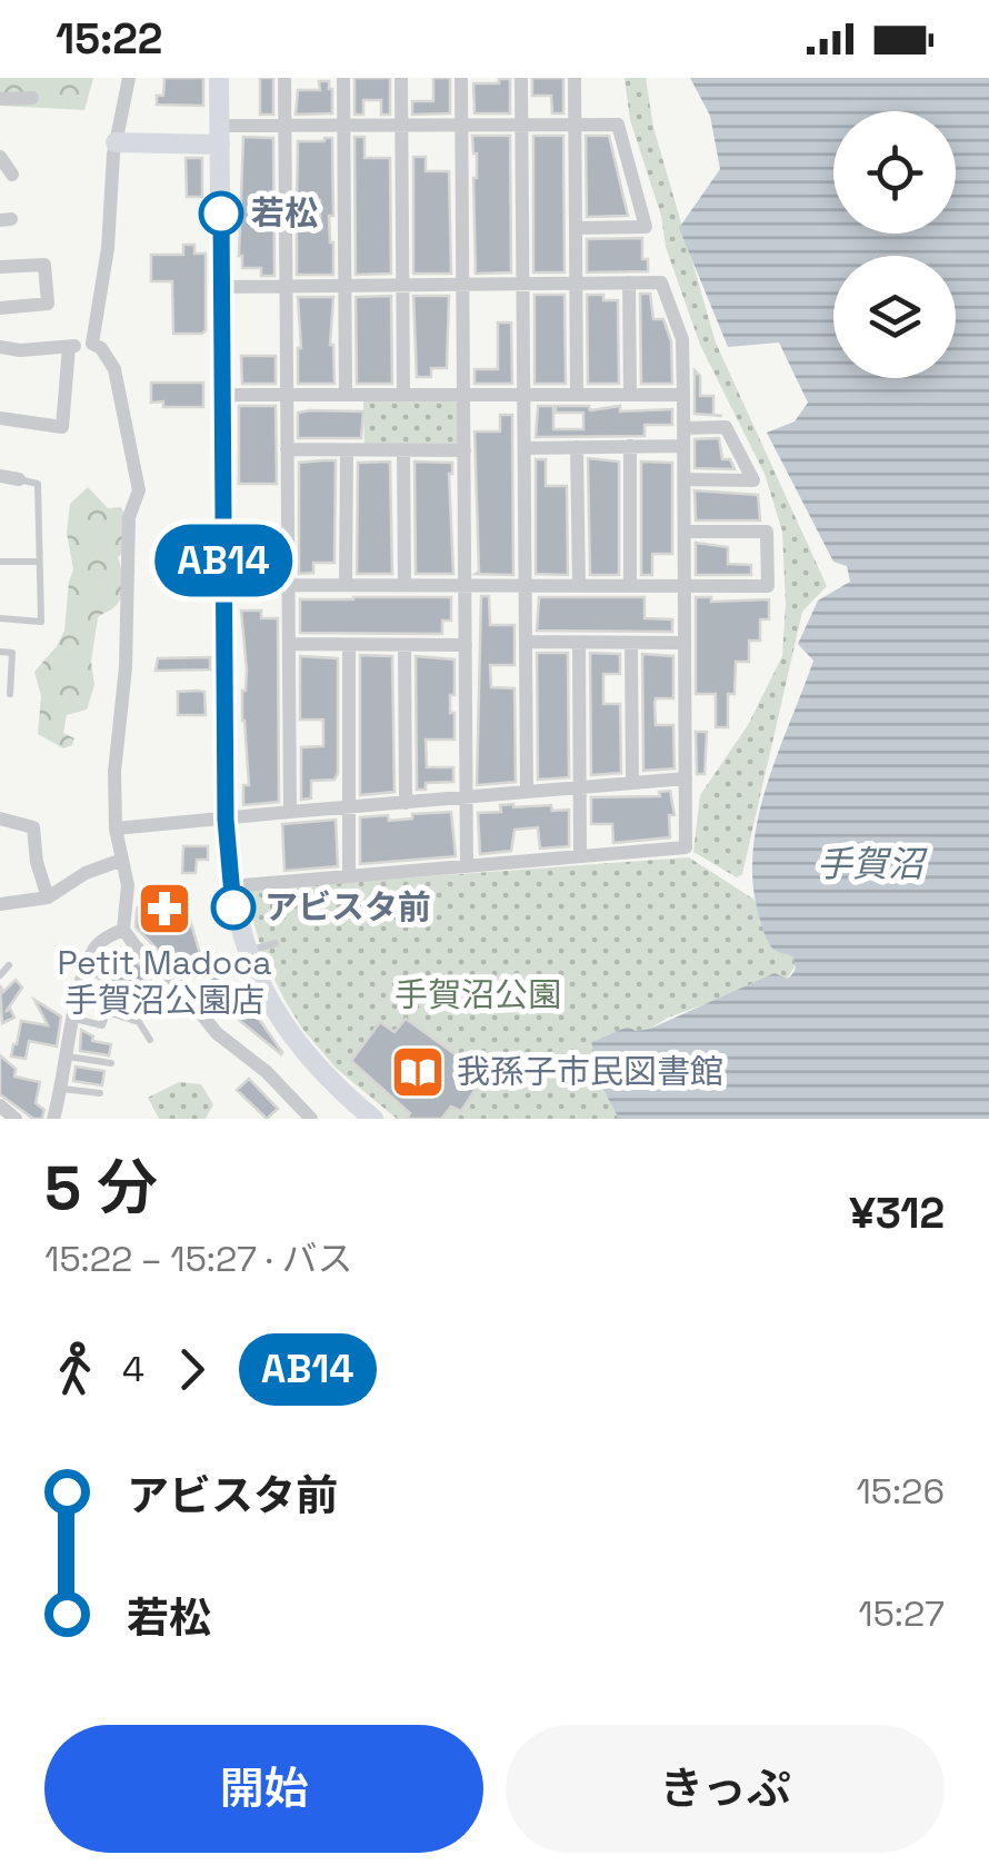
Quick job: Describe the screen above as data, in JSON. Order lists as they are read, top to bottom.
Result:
{
  "water": ["手賀沼"],
  "parks": ["手賀沼公園"],
  "places": {
    "other": ["若松", "アビスタ前"],
    "pharmacy": ["Petit Madoca 手賀沼公園店"],
    "library": ["我孫子市民図書館"]
  },
  "lines": ["bus line AB14"],
  "page": {
    "status": "15:22",
    "on_map": "AB14",
    "heading": ["5 分", "15:22 – 15:27 · バス", "¥312"],
    "legs": ["4", "AB14"],
    "list": [
      {
        "name": "アビスタ前",
        "value": "15:26"
      },
      {
        "name": "若松",
        "value": "15:27"
      }
    ],
    "buttons": ["開始", "きっぷ"]
  }
}
